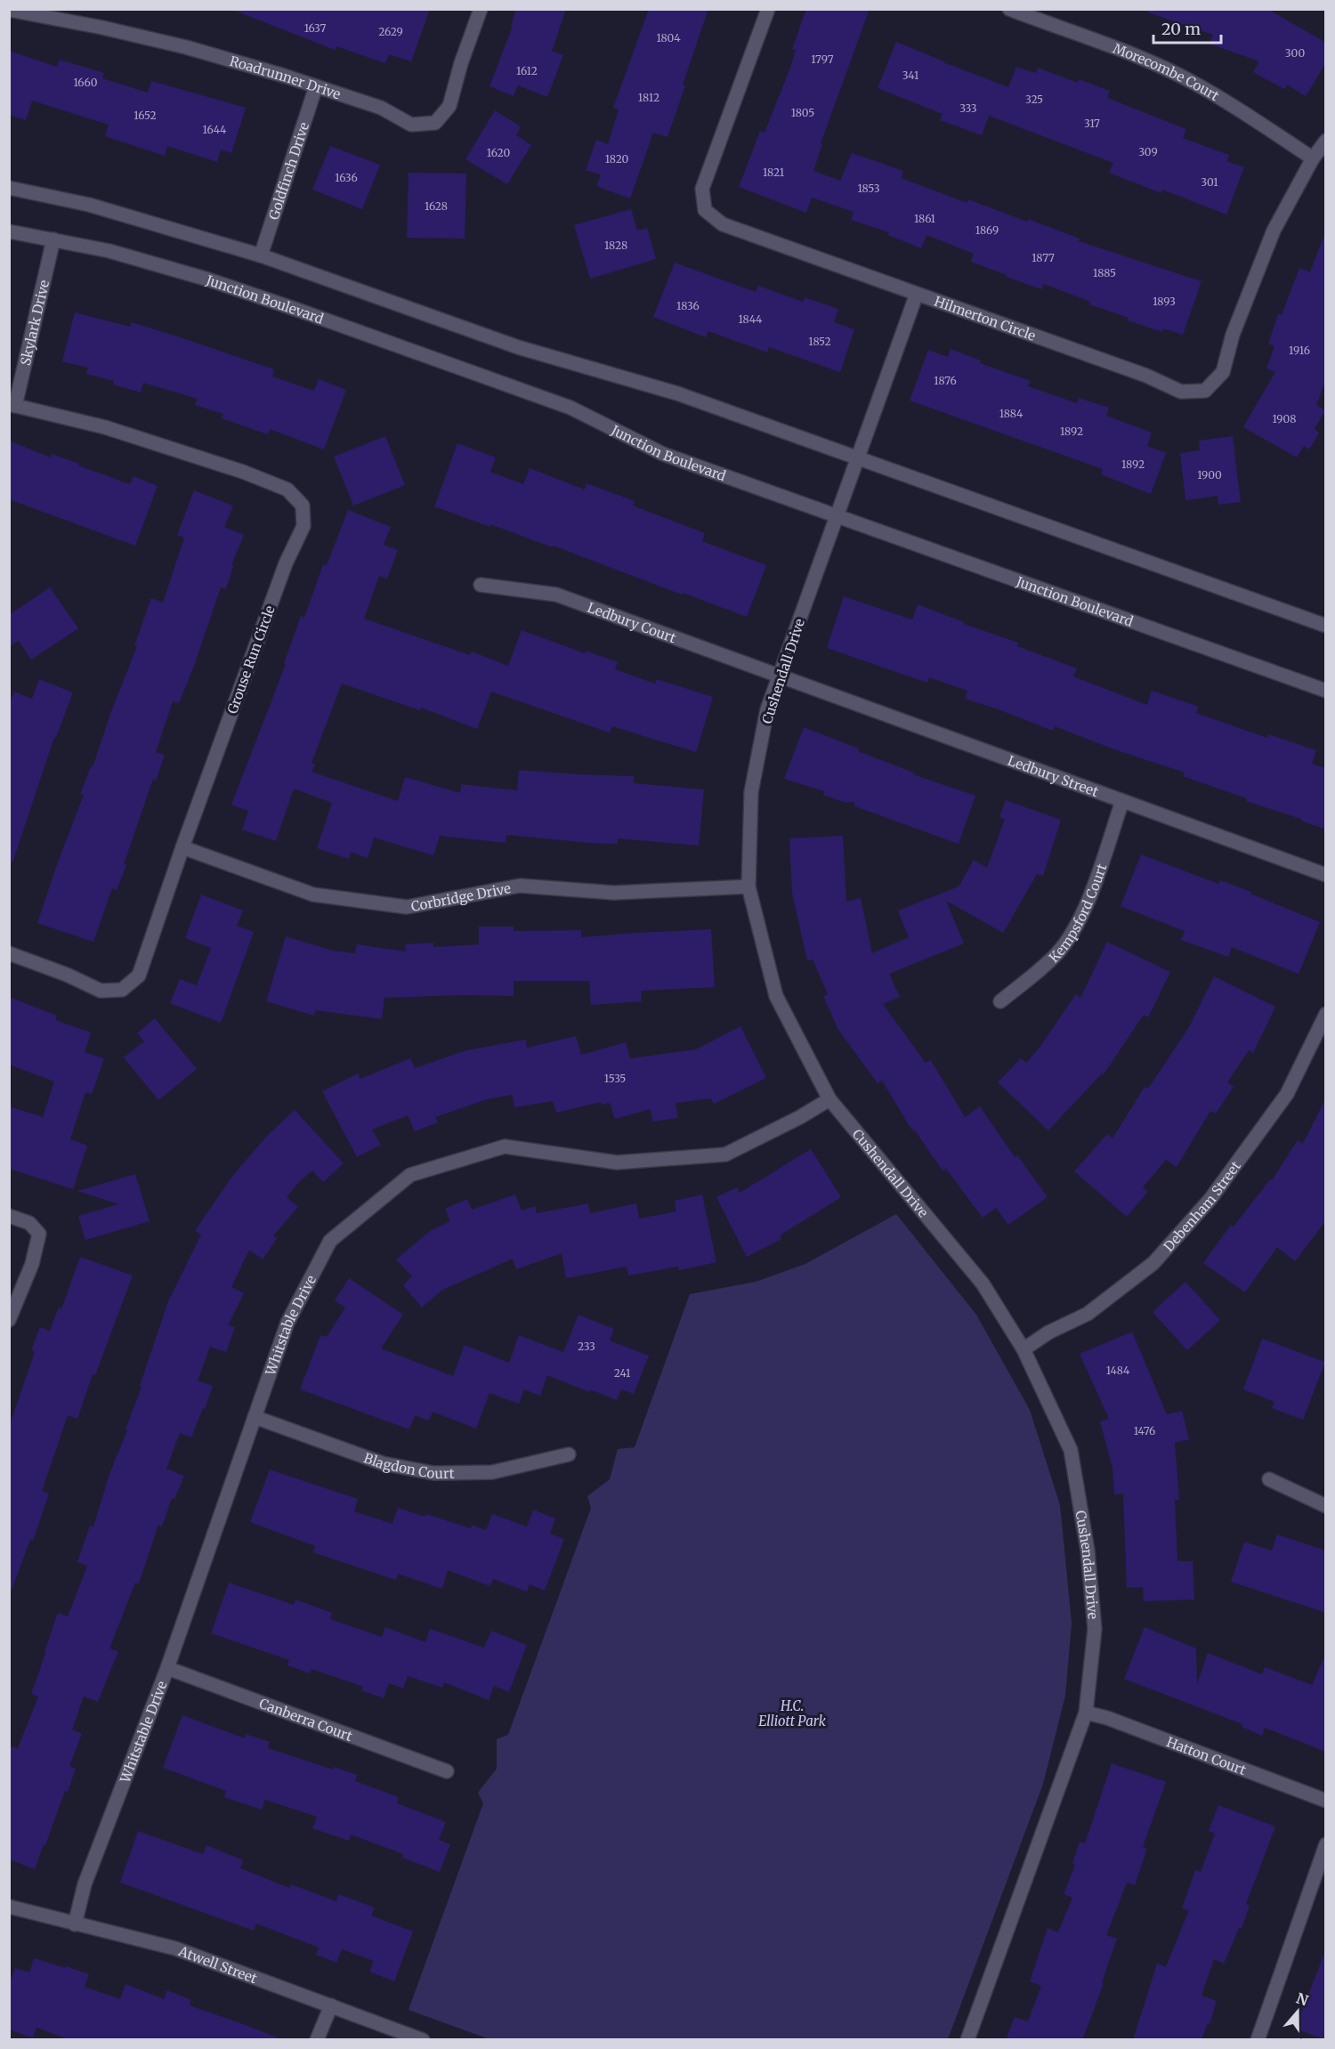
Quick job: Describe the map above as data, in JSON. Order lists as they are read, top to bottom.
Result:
{
  "streets": {
    "street": [
      "Morecombe Court",
      "Roadrunner Drive",
      "Goldfinch Drive",
      "Junction Boulevard",
      "Hilmerton Circle",
      "Skylark Drive",
      "Ledbury Court",
      "Grouse Run Circle",
      "Cushendall Drive",
      "Ledbury Street",
      "Corbridge Drive",
      "Kempsford Court",
      "Debenham Street",
      "Whitstable Drive",
      "Blagdon Court",
      "Canberra Court",
      "Hatton Court",
      "Atwell Street"
    ]
  },
  "crossings": [
    ["Morecombe Court", "Hilmerton Circle"],
    ["Roadrunner Drive", "Goldfinch Drive"],
    ["Junction Boulevard", "Skylark Drive"],
    ["Junction Boulevard", "Cushendall Drive"],
    ["Hilmerton Circle", "Cushendall Drive"],
    ["Skylark Drive", "Grouse Run Circle"],
    ["Ledbury Court", "Cushendall Drive"],
    ["Ledbury Court", "Ledbury Street"],
    ["Grouse Run Circle", "Corbridge Drive"],
    ["Cushendall Drive", "Ledbury Street"],
    ["Cushendall Drive", "Corbridge Drive"],
    ["Cushendall Drive", "Debenham Street"],
    ["Cushendall Drive", "Whitstable Drive"],
    ["Cushendall Drive", "Hatton Court"],
    ["Ledbury Street", "Kempsford Court"],
    ["Whitstable Drive", "Blagdon Court"],
    ["Whitstable Drive", "Canberra Court"],
    ["Whitstable Drive", "Atwell Street"]
  ],
  "parks": ["H.C. Elliott Park"],
  "house_numbers": [
    "1637",
    "2629",
    "1804",
    "300",
    "1797",
    "1612",
    "341",
    "1660",
    "1812",
    "325",
    "333",
    "1805",
    "1652",
    "317",
    "1644",
    "309",
    "1620",
    "1820",
    "1821",
    "1636",
    "301",
    "1853",
    "1628",
    "1861",
    "1869",
    "1828",
    "1877",
    "1885",
    "1893",
    "1836",
    "1844",
    "1852",
    "1916",
    "1876",
    "1884",
    "1908",
    "1892",
    "1892",
    "1900",
    "1535",
    "233",
    "1484",
    "241",
    "1476"
  ],
  "scale_bar": "20 m",
  "north": "top"
}
